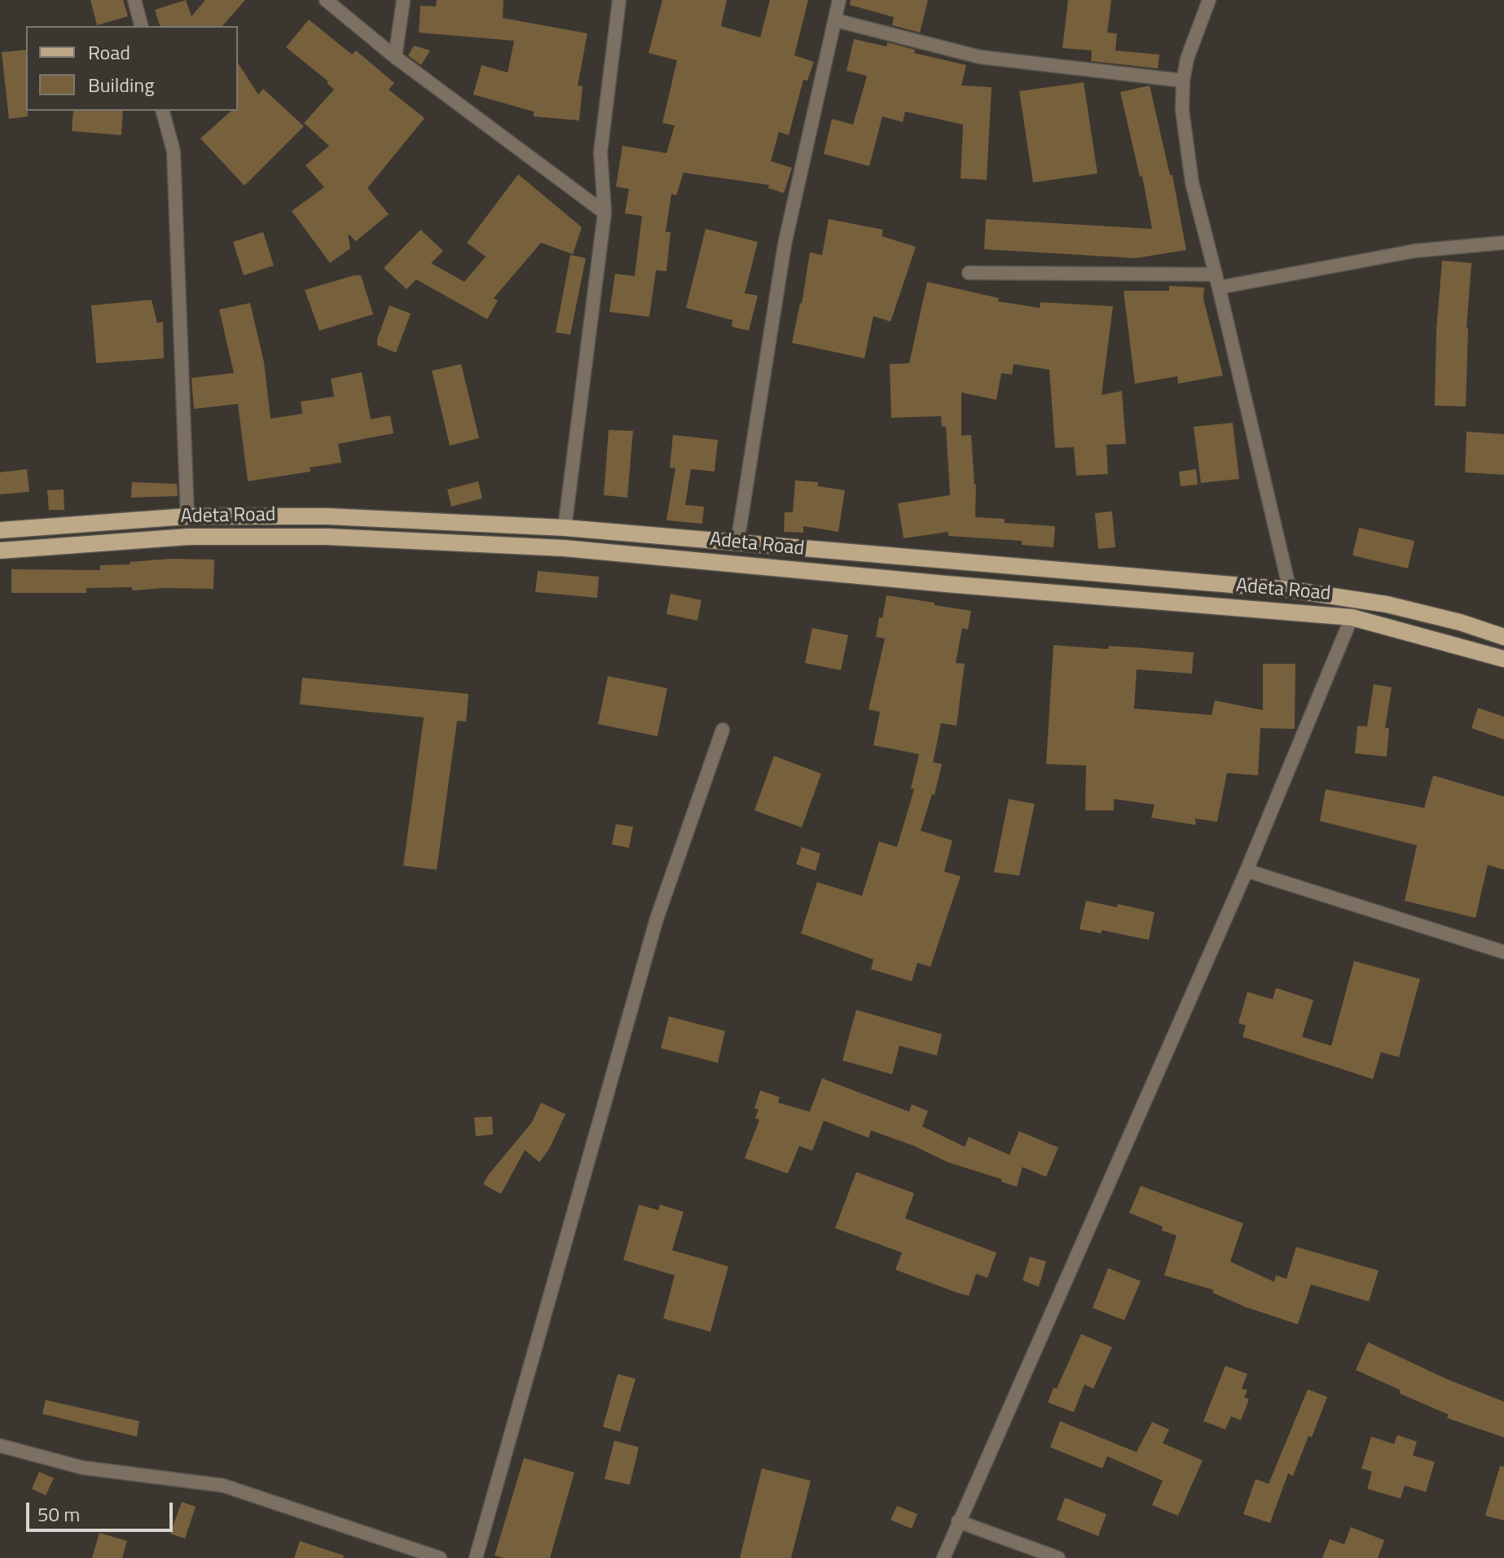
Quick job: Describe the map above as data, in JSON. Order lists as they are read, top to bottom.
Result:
{
  "streets": {
    "main road": ["Adeta Road"]
  },
  "legend": ["Road", "Building"],
  "scale_bar": "50 m"
}
